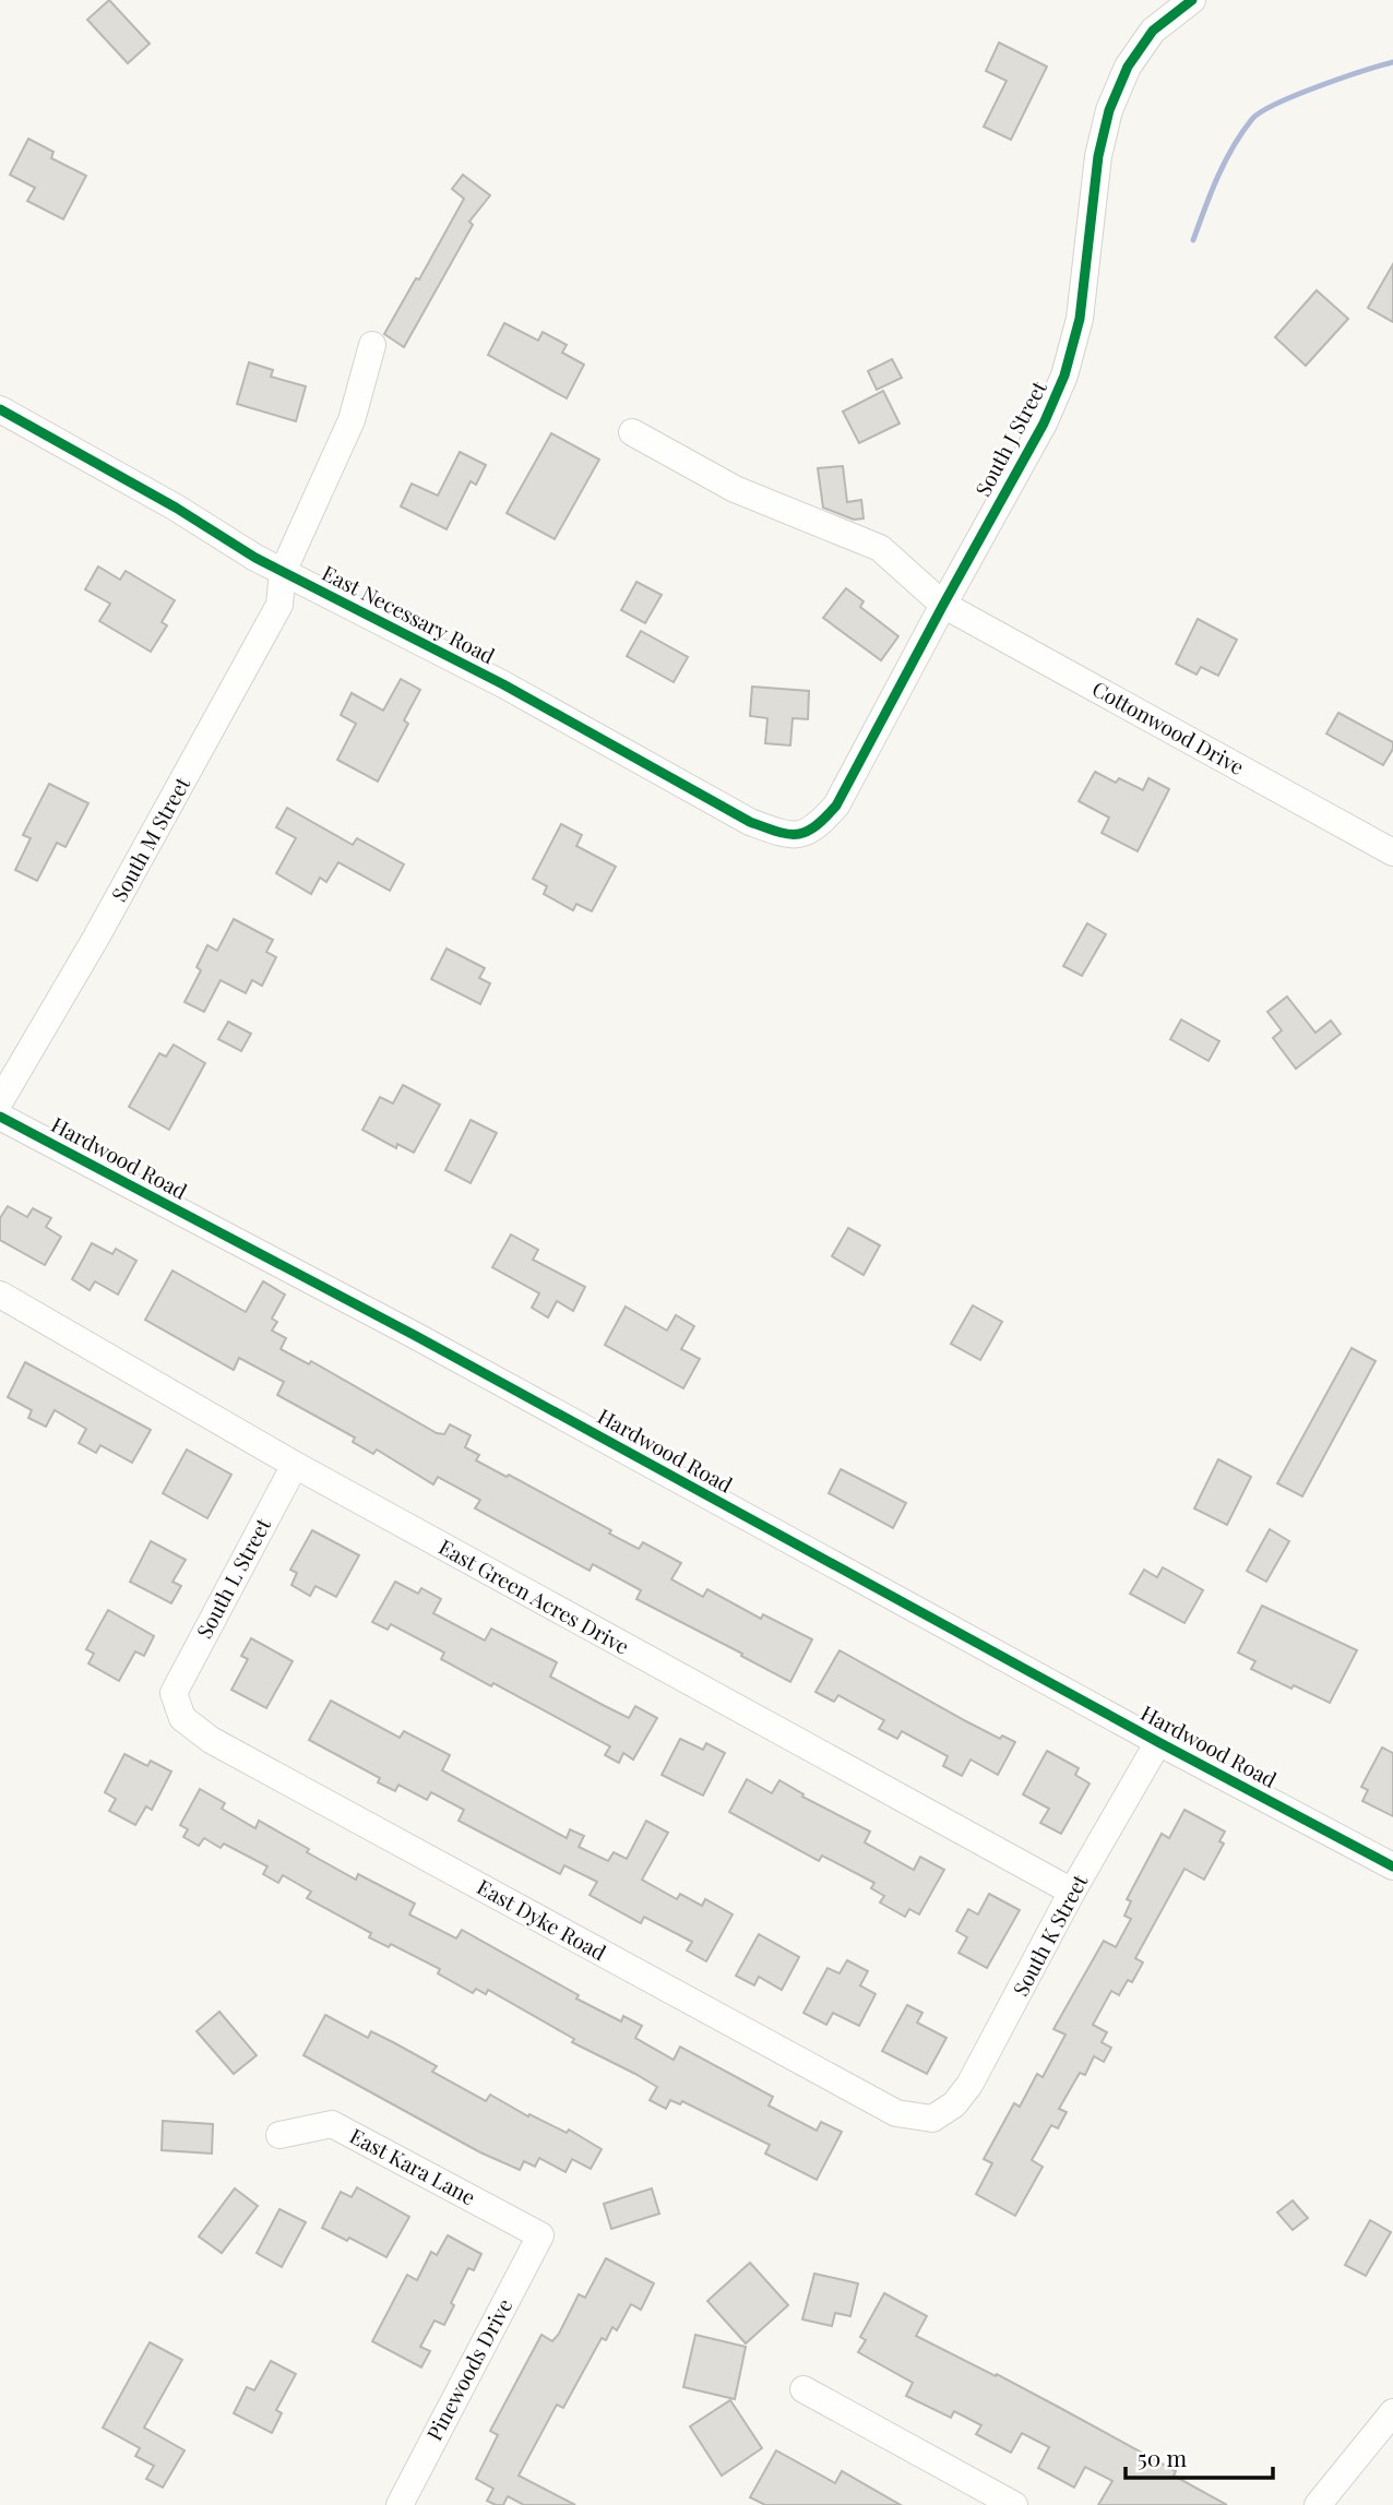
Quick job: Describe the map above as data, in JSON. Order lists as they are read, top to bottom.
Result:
{
  "streets": {
    "street": [
      "South J Street",
      "East Necessary Road",
      "Cottonwood Drive",
      "South M Street",
      "Hardwood Road",
      "South L Street",
      "East Green Acres Drive",
      "East Dyke Road",
      "South K Street",
      "East Kara Lane",
      "Pinewoods Drive"
    ]
  },
  "crossings": [
    ["South J Street", "East Necessary Road"],
    ["South J Street", "Cottonwood Drive"],
    ["East Necessary Road", "South M Street"],
    ["Hardwood Road", "South K Street"],
    ["South L Street", "East Green Acres Drive"],
    ["South L Street", "East Dyke Road"],
    ["East Green Acres Drive", "South K Street"],
    ["East Dyke Road", "South K Street"],
    ["East Kara Lane", "Pinewoods Drive"]
  ],
  "scale_bar": "50 m"
}
